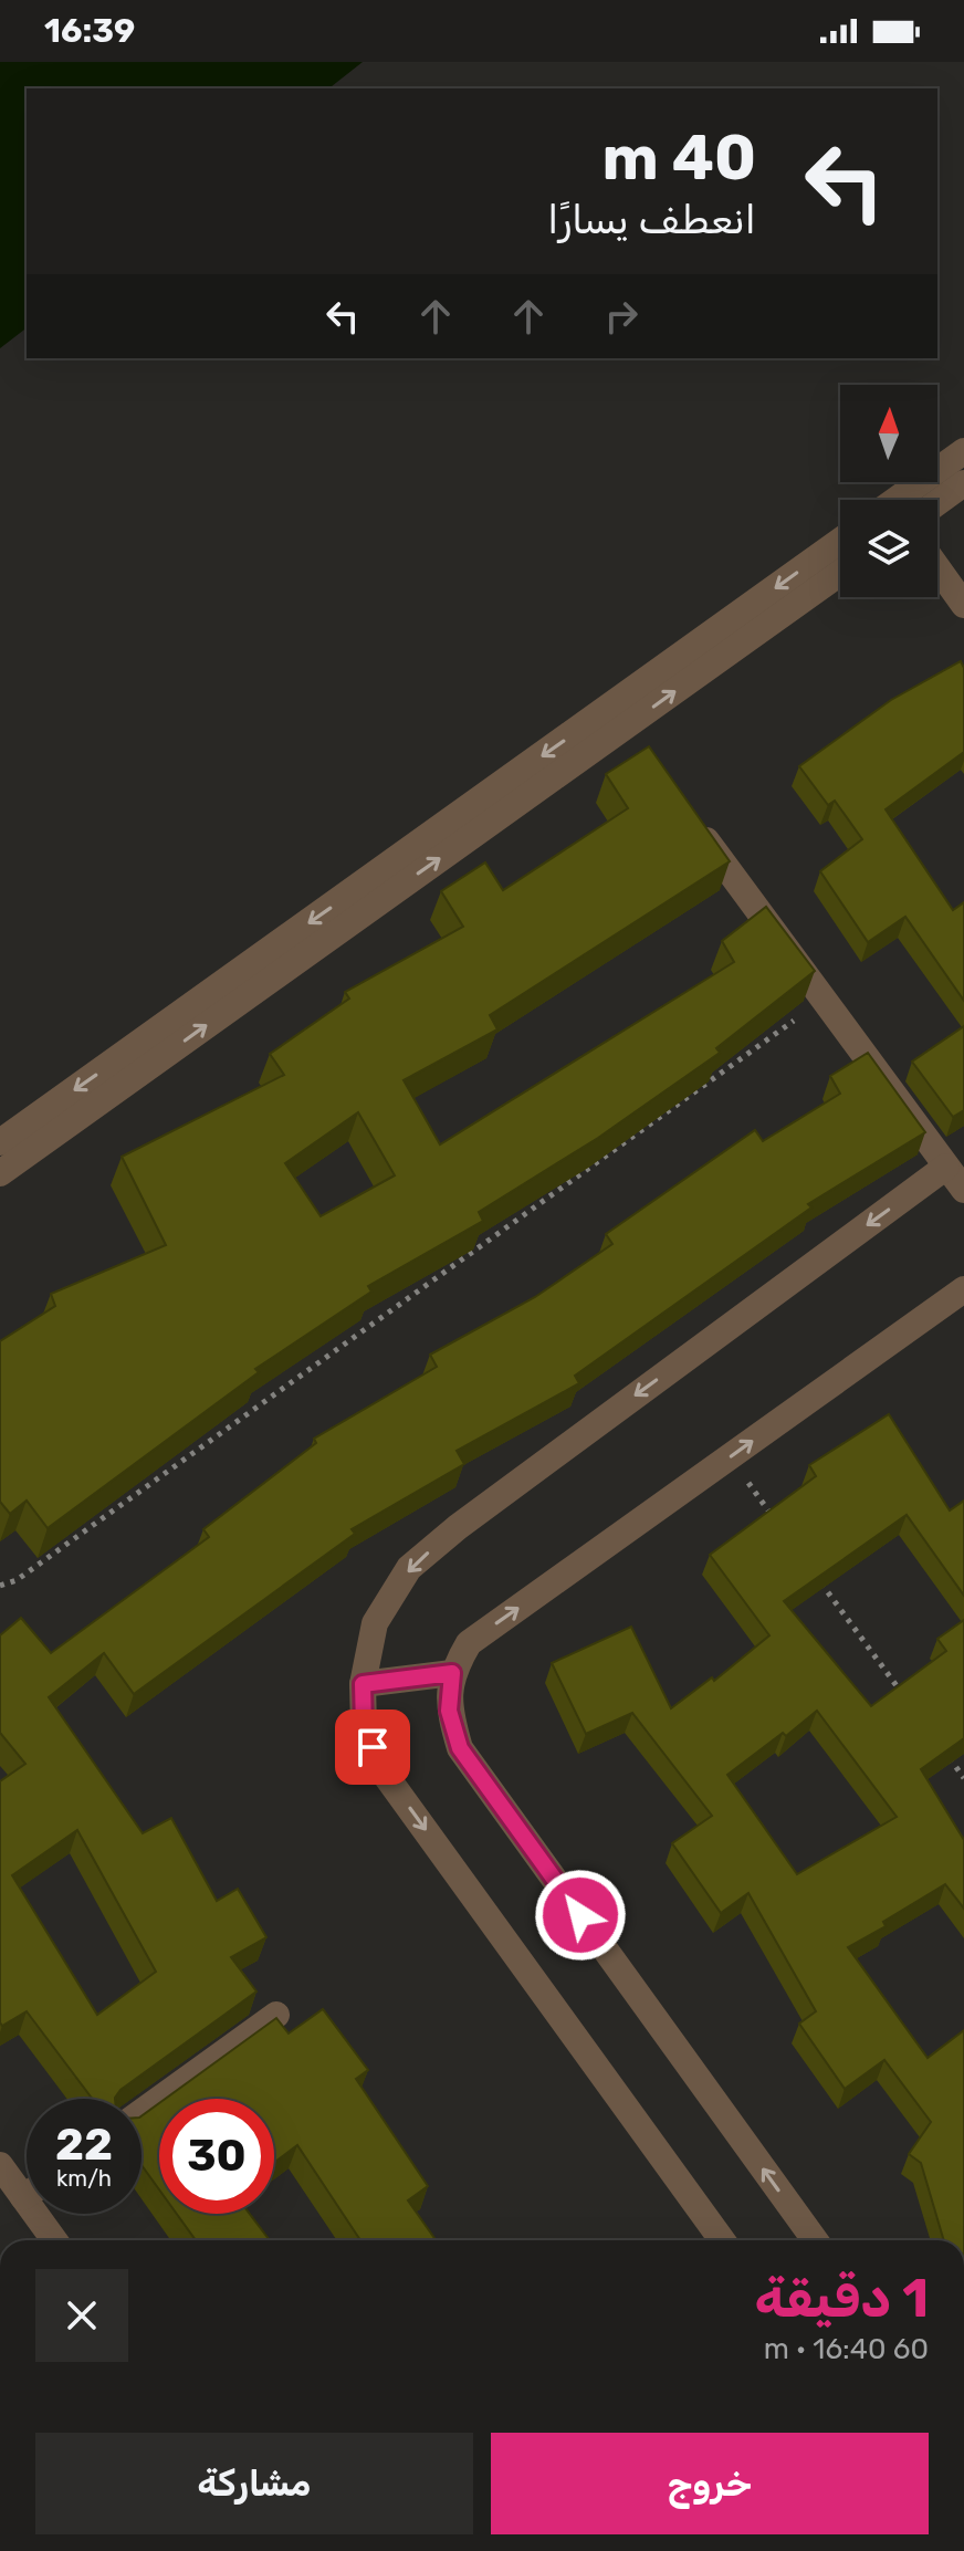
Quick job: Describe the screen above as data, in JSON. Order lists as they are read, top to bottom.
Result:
{
  "north": "top",
  "page": {
    "status": "16:39",
    "turn": ["40 m", "انعطف يسارًا"],
    "speed": "22 km/h",
    "limit": "30",
    "heading": ["1 دقيقة", "60 m · 16:40"],
    "buttons": ["خروج", "مشاركة"]
  }
}
